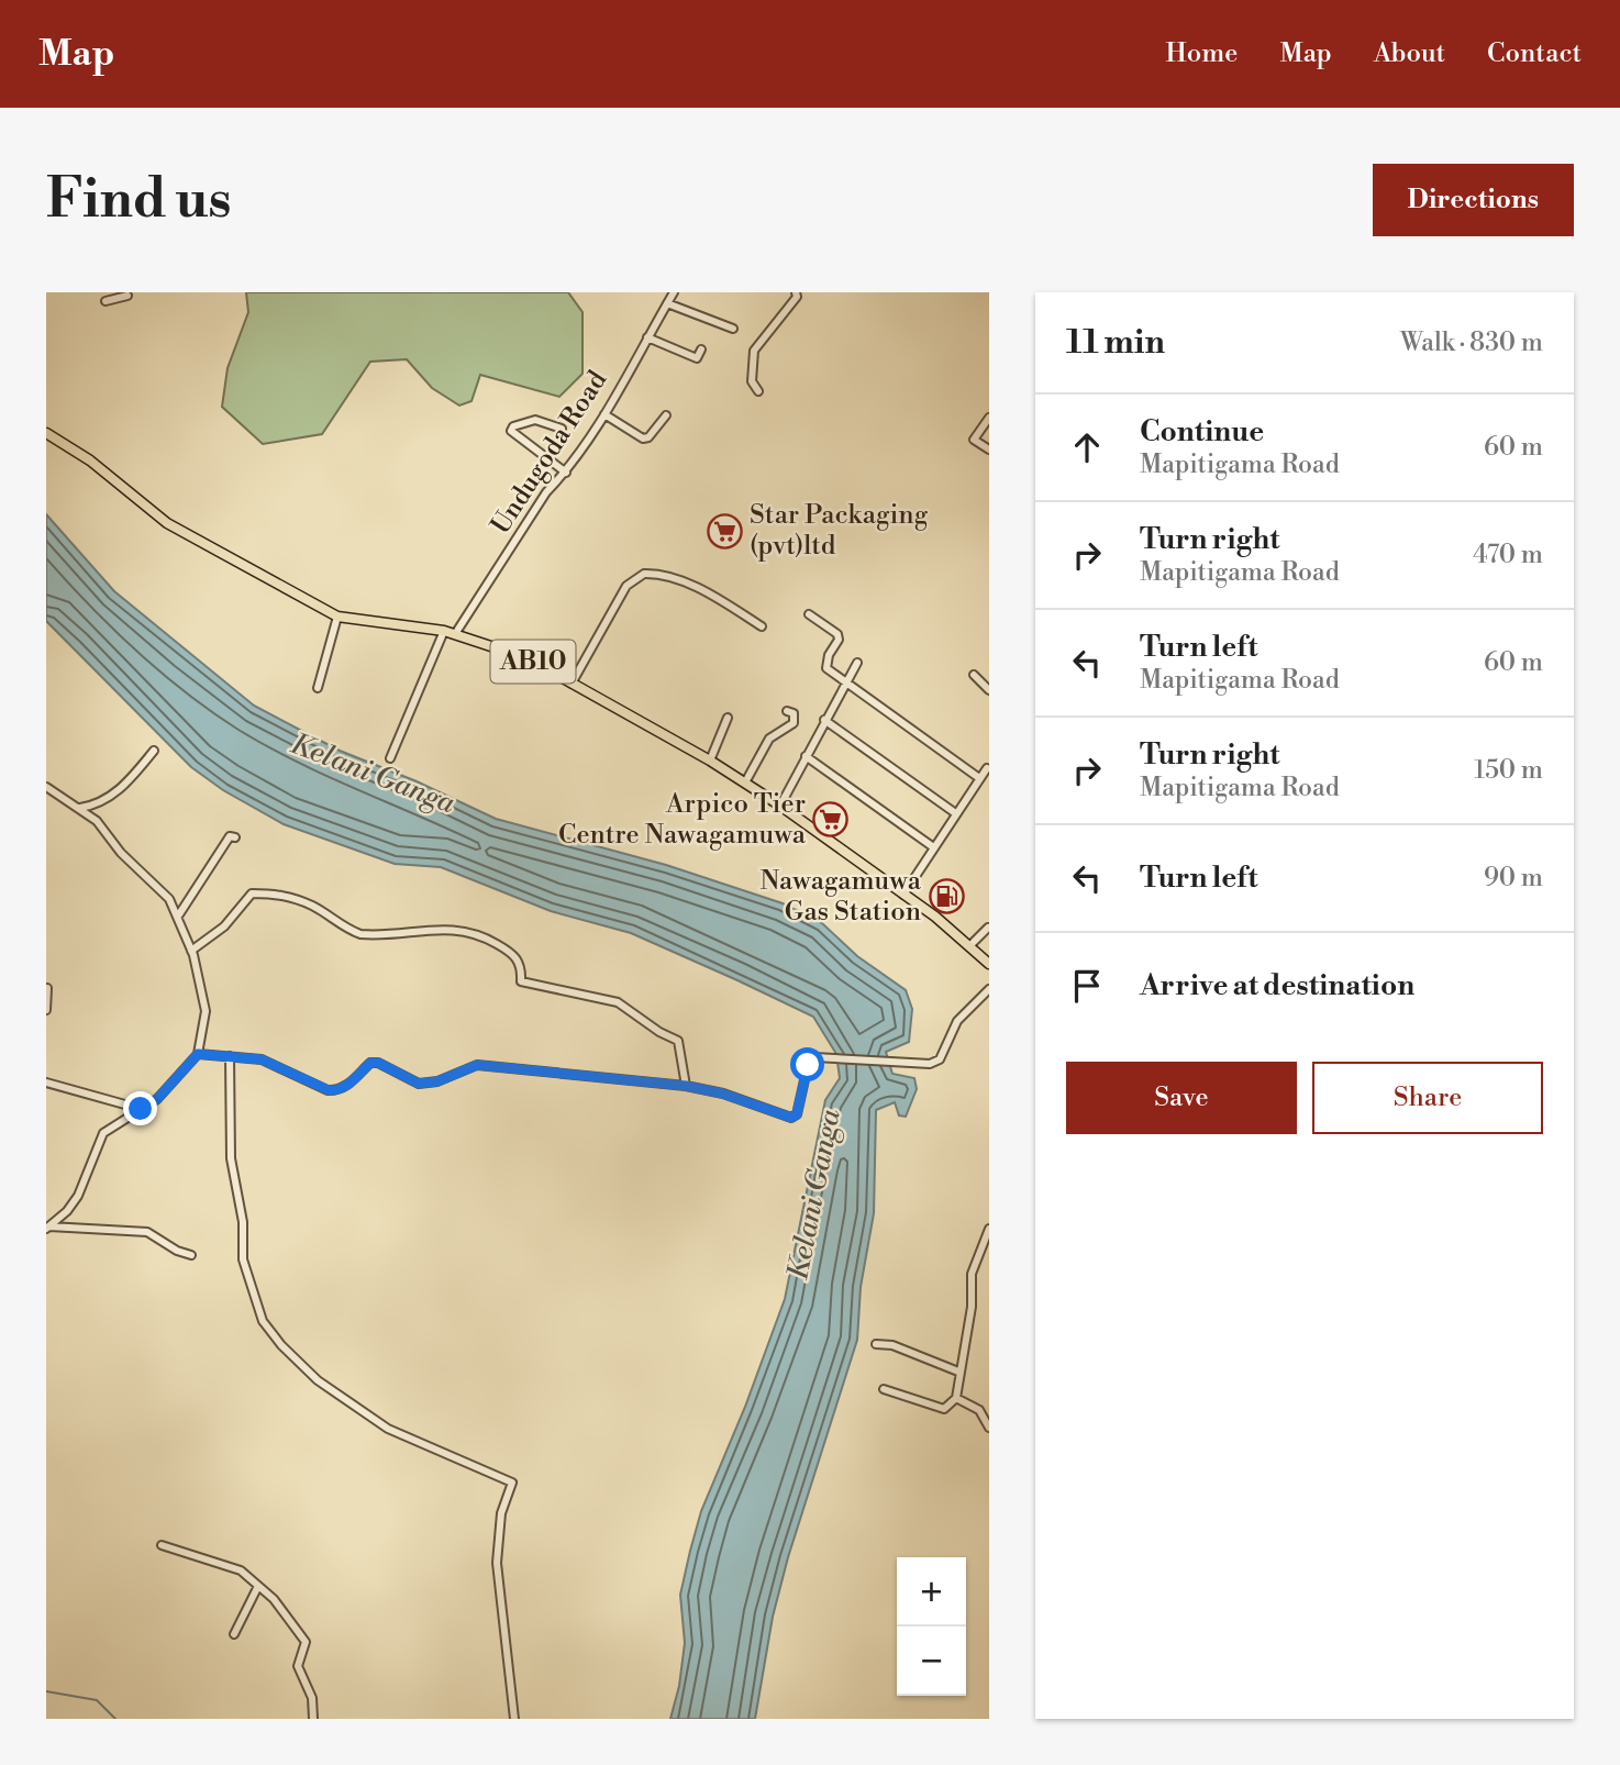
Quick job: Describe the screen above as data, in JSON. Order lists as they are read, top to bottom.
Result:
{
  "streets": {
    "main road": ["AB10"],
    "street": ["Undugoda Road"]
  },
  "crossings": [
    ["Undugoda Road", "AB10"]
  ],
  "water": ["Kelani Ganga"],
  "places": {
    "supermarket": ["Star Packaging (pvt)ltd", "Arpico Tier Centre Nawagamuwa"],
    "fuel station": ["Nawagamuwa Gas Station"]
  },
  "page": {
    "header": "Map",
    "nav": [
      "Home",
      "Map",
      "About",
      "Contact"
    ],
    "buttons": [
      "Directions",
      ["Save", "Share"]
    ],
    "title": "Find us",
    "heading": ["11 min", "Walk · 830 m"],
    "list": [
      ["Continue", "Mapitigama Road", "60 m"],
      ["Turn right", "Mapitigama Road", "470 m"],
      ["Turn left", "Mapitigama Road", "60 m"],
      ["Turn right", "Mapitigama Road", "150 m"],
      ["Turn left", "90 m"],
      "Arrive at destination"
    ],
    "map_buttons": ["+", "−"]
  }
}
